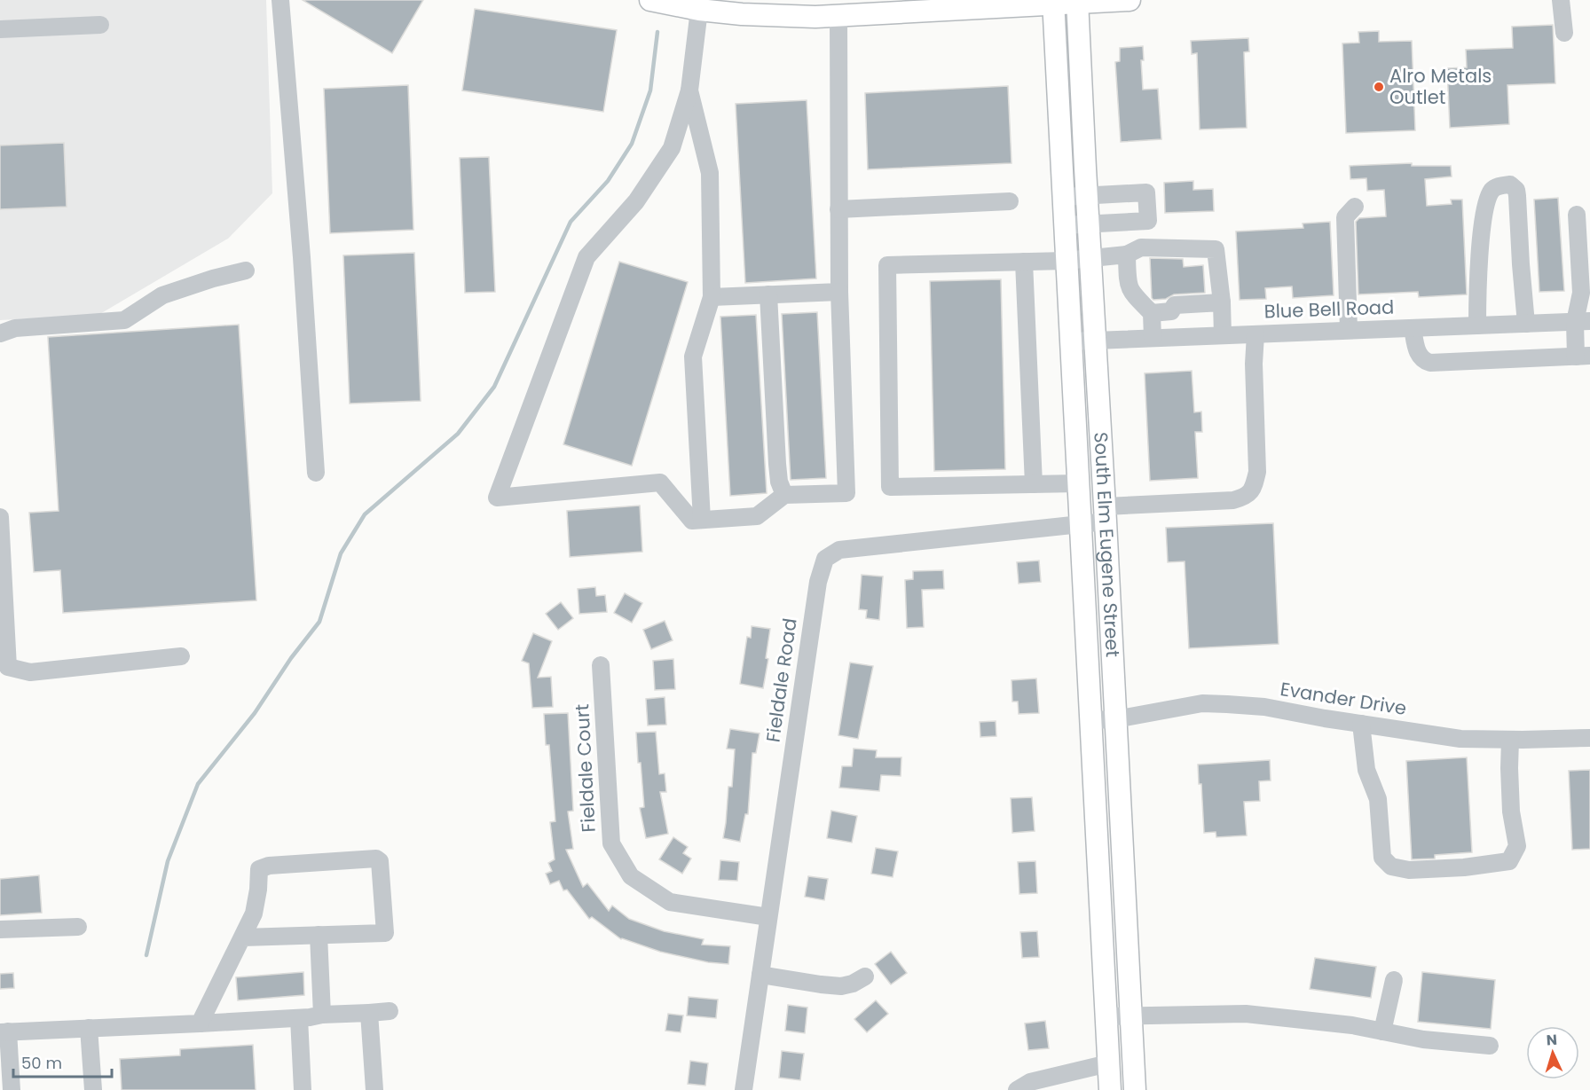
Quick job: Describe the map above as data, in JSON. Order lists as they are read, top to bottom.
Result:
{
  "streets": {
    "main road": ["South Elm Eugene Street"],
    "street": [
      "Blue Bell Road",
      "Fieldale Road",
      "Evander Drive",
      "Fieldale Court"
    ]
  },
  "crossings": [
    ["Blue Bell Road", "South Elm Eugene Street"],
    ["Blue Bell Road", "Fieldale Road"],
    ["South Elm Eugene Street", "Fieldale Road"],
    ["South Elm Eugene Street", "Evander Drive"],
    ["Fieldale Road", "Fieldale Court"]
  ],
  "places": ["Alro Metals Outlet"],
  "scale_bar": "50 m",
  "north": "top"
}
